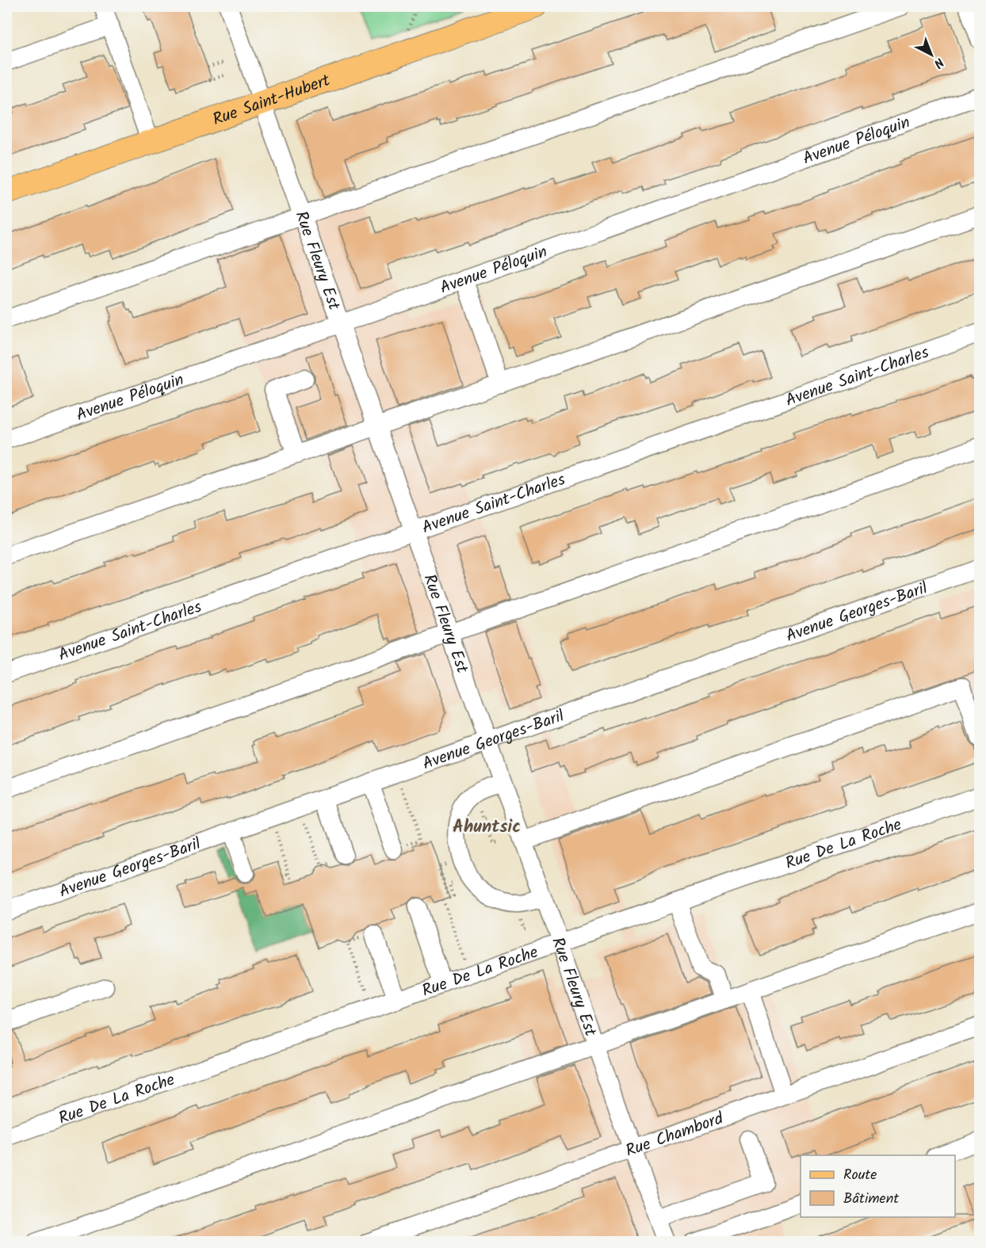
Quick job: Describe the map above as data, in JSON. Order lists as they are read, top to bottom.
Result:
{
  "streets": {
    "main road": ["Rue Saint-Hubert"],
    "street": [
      "Avenue Péloquin",
      "Rue Fleury Est",
      "Avenue Saint-Charles",
      "Avenue Georges-Baril",
      "Rue De La Roche",
      "Rue Chambord"
    ]
  },
  "crossings": [
    ["Rue Saint-Hubert", "Rue Fleury Est"],
    ["Avenue Péloquin", "Rue Fleury Est"],
    ["Rue Fleury Est", "Avenue Saint-Charles"],
    ["Rue Fleury Est", "Avenue Georges-Baril"],
    ["Rue Fleury Est", "Rue De La Roche"],
    ["Rue Fleury Est", "Rue Chambord"]
  ],
  "districts": ["Ahuntsic"],
  "legend": ["Route", "Bâtiment"],
  "north": "bottom right"
}
